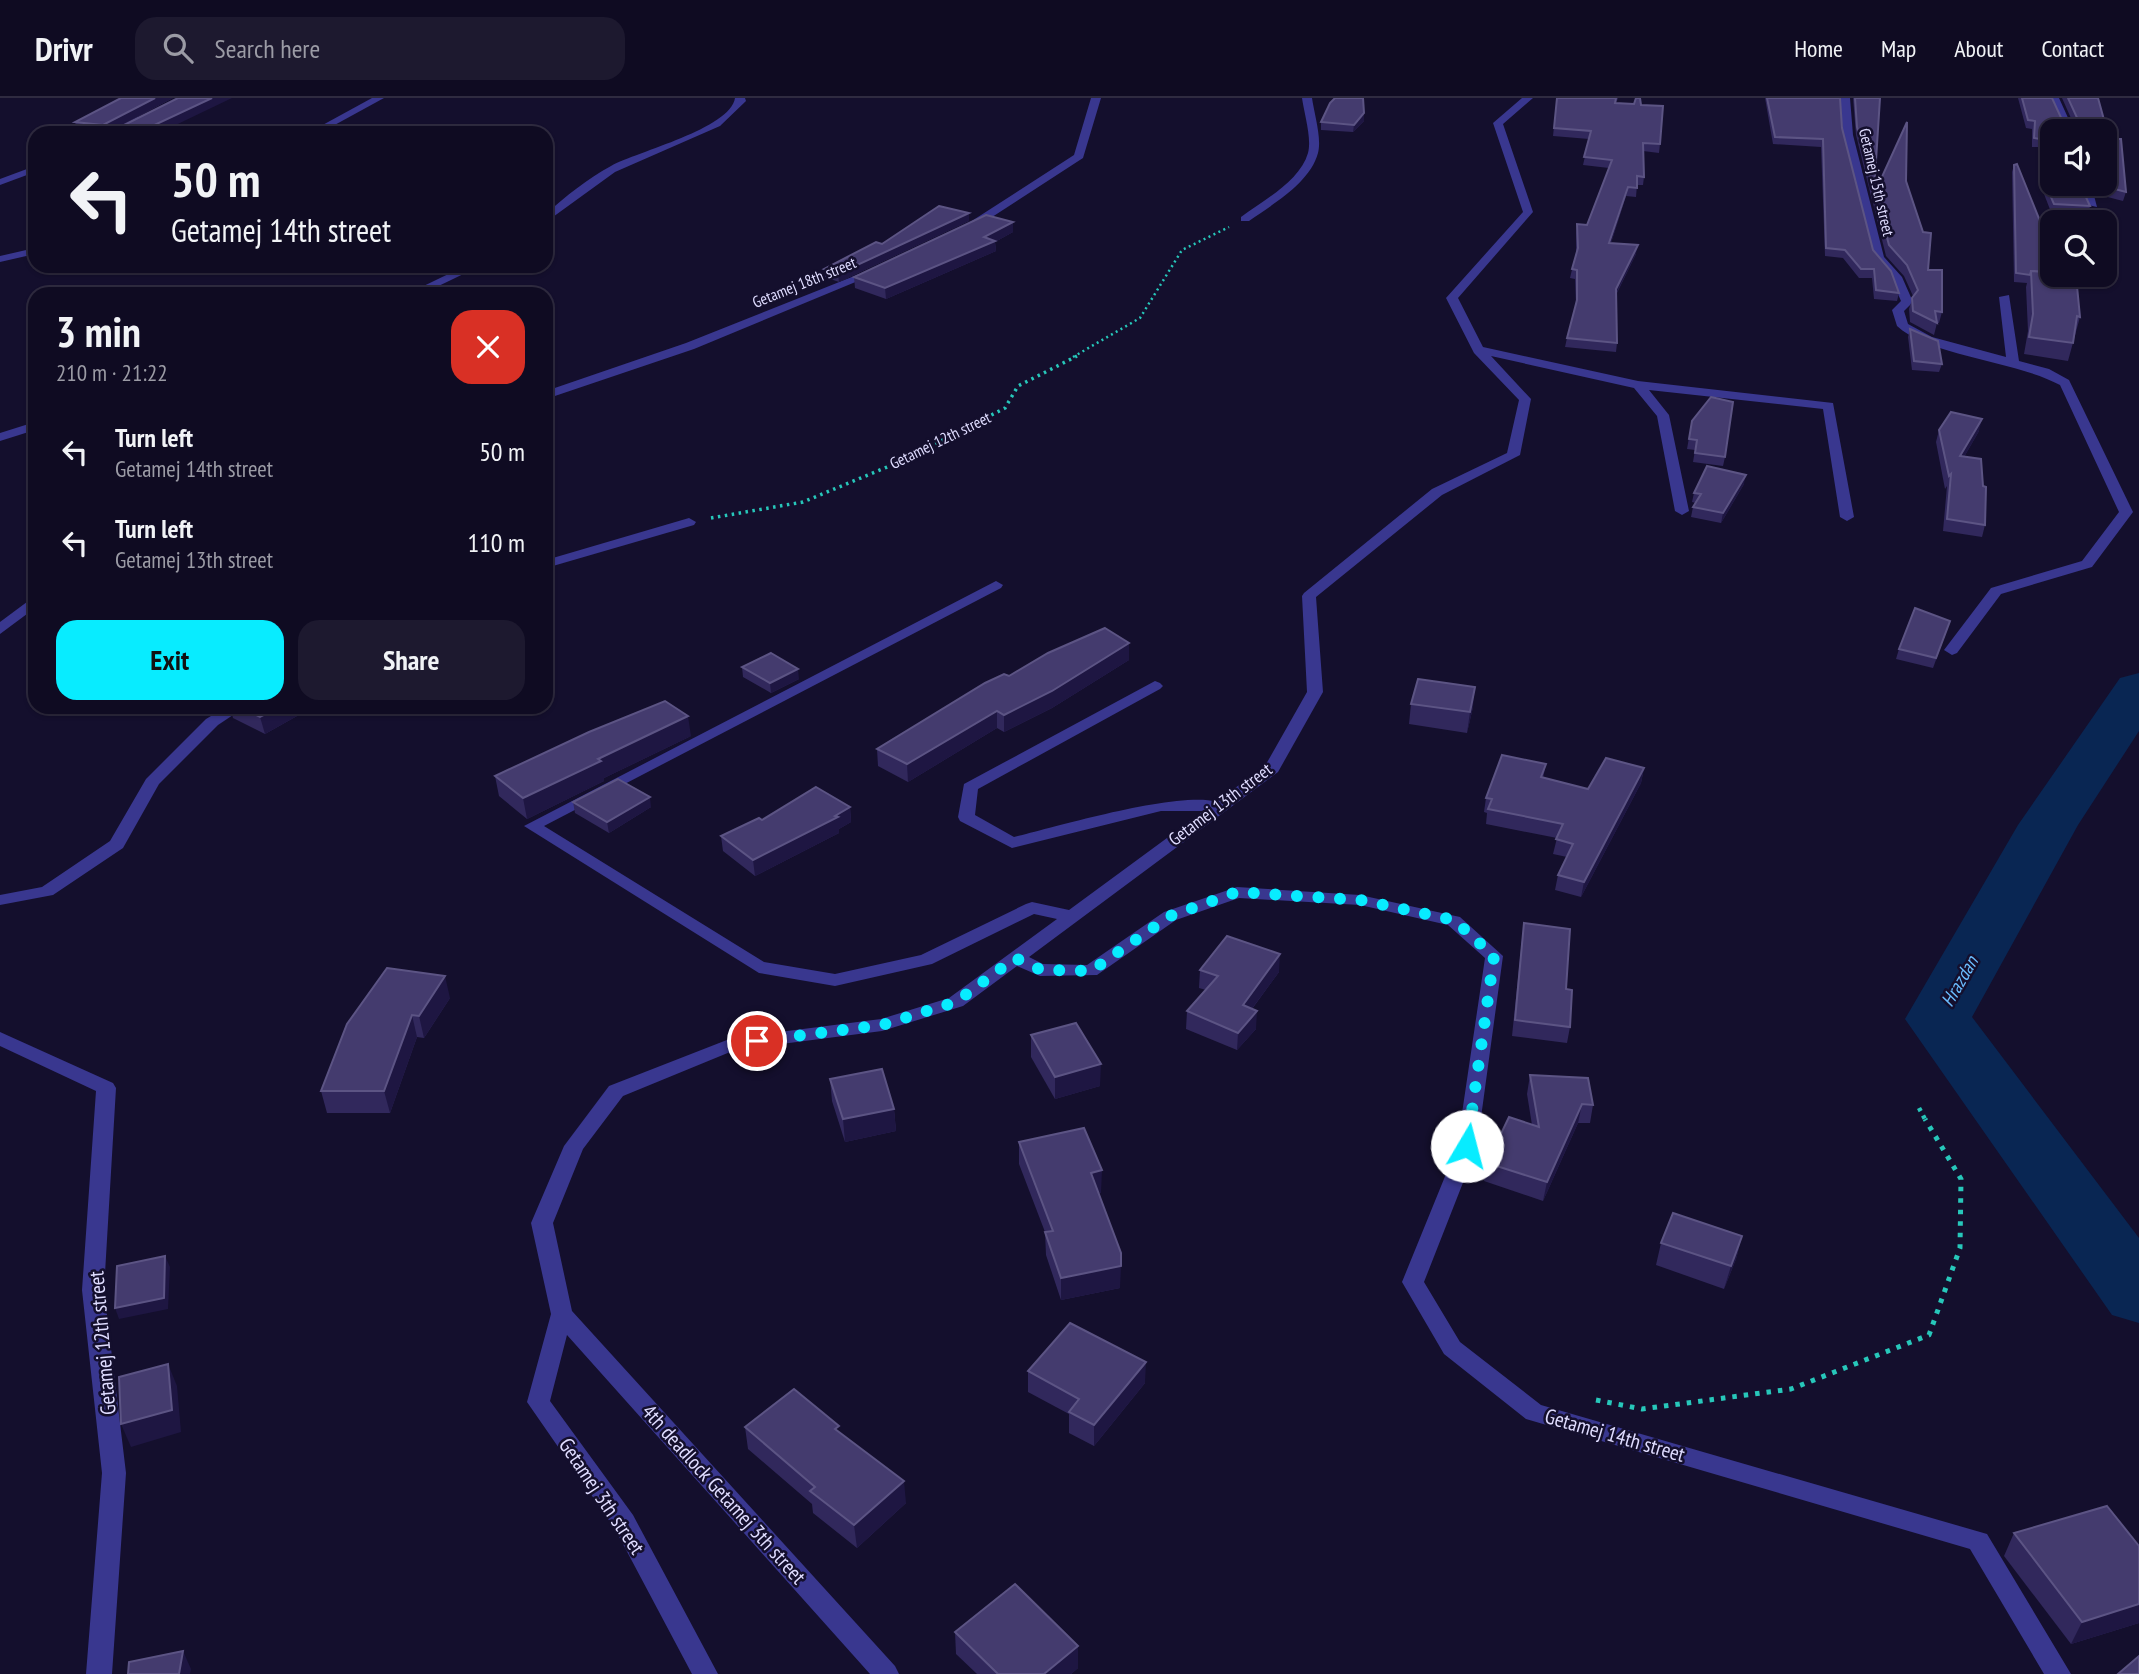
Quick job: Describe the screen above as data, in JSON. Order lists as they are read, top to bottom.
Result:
{
  "streets": {
    "street": [
      "Getamej 15th street",
      "Getamej 18th street",
      "Getamej 12th street",
      "Getamej 13th street",
      "Getamej 14th street",
      "4th deadlock Getamej 3th street",
      "Getamej 3th street"
    ]
  },
  "crossings": [
    ["Getamej 13th street", "Getamej 14th street"],
    ["Getamej 13th street", "4th deadlock Getamej 3th street"],
    ["Getamej 13th street", "Getamej 3th street"],
    ["4th deadlock Getamej 3th street", "Getamej 3th street"]
  ],
  "water": ["Hrazdan"],
  "page": {
    "header": "Drivr",
    "search": "Search here",
    "nav": [
      "Home",
      "Map",
      "About",
      "Contact"
    ],
    "turn": ["50 m", "Getamej 14th street"],
    "heading": ["3 min", "210 m · 21:22"],
    "list": [
      {
        "name": "Turn left",
        "note": "Getamej 14th street",
        "value": "50 m"
      },
      {
        "name": "Turn left",
        "note": "Getamej 13th street",
        "value": "110 m"
      }
    ],
    "buttons": ["Exit", "Share"]
  }
}
